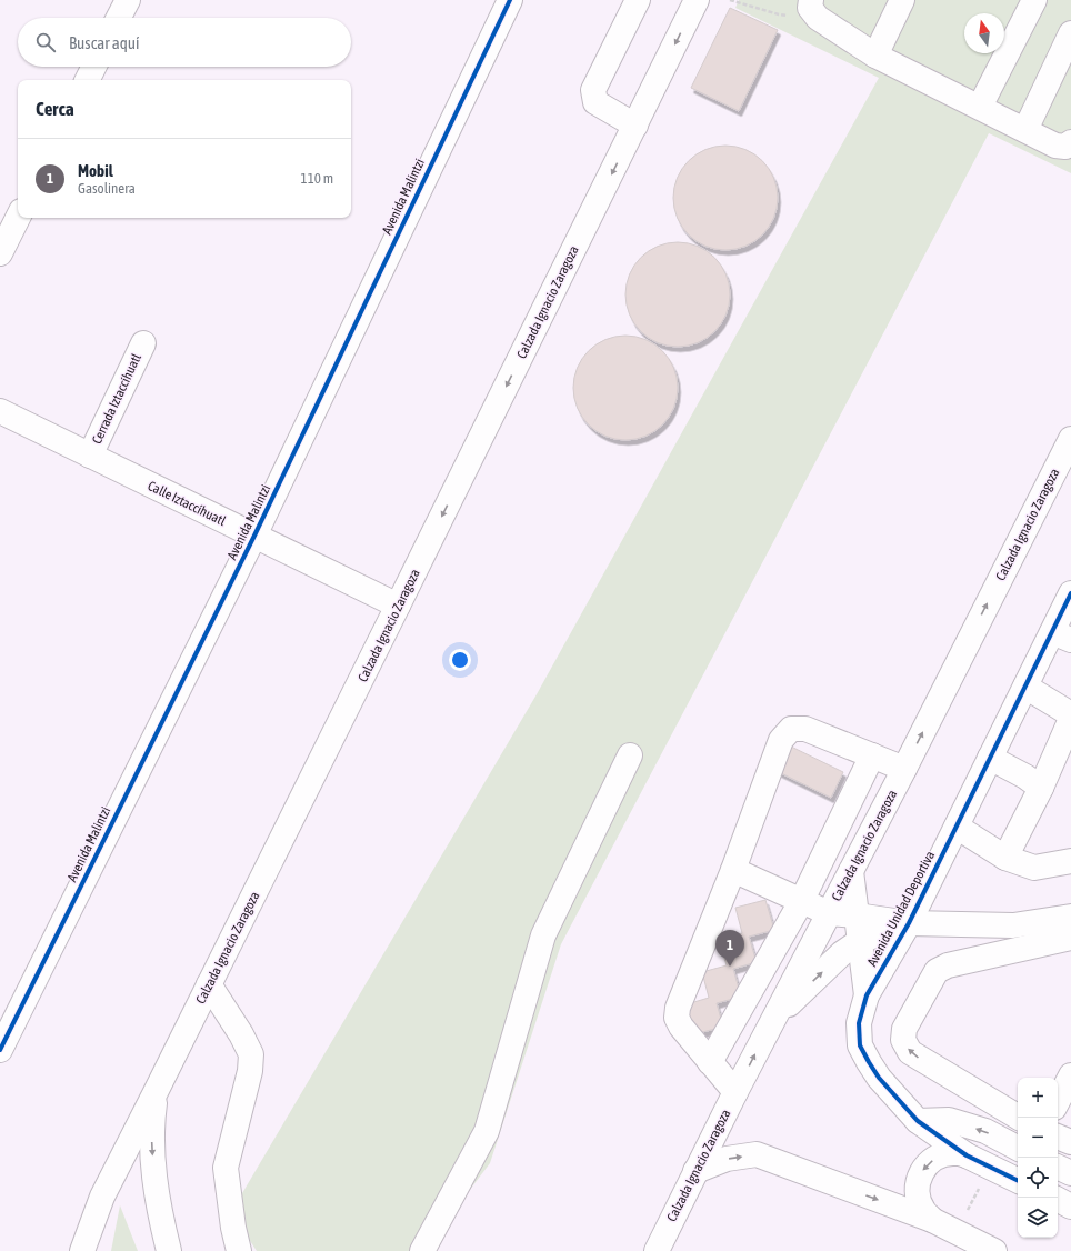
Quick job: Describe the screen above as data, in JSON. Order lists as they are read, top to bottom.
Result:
{
  "streets": {
    "street": [
      "Avenida Malintzi",
      "Calzada Ignacio Zaragoza",
      "Cerrada Iztaccíhuatl",
      "Calle Iztaccíhuatl",
      "Avenida Unidad Deportiva"
    ]
  },
  "crossings": [
    ["Avenida Malintzi", "Calle Iztaccíhuatl"],
    ["Calzada Ignacio Zaragoza", "Calle Iztaccíhuatl"],
    ["Calzada Ignacio Zaragoza", "Avenida Unidad Deportiva"],
    ["Cerrada Iztaccíhuatl", "Calle Iztaccíhuatl"]
  ],
  "north": "top",
  "page": {
    "search": "Buscar aquí",
    "heading": "Cerca",
    "list": [
      {
        "mark": "1",
        "name": "Mobil",
        "note": "Gasolinera",
        "value": "110 m"
      }
    ],
    "pins": "1",
    "map_buttons": ["+", "−"]
  }
}
